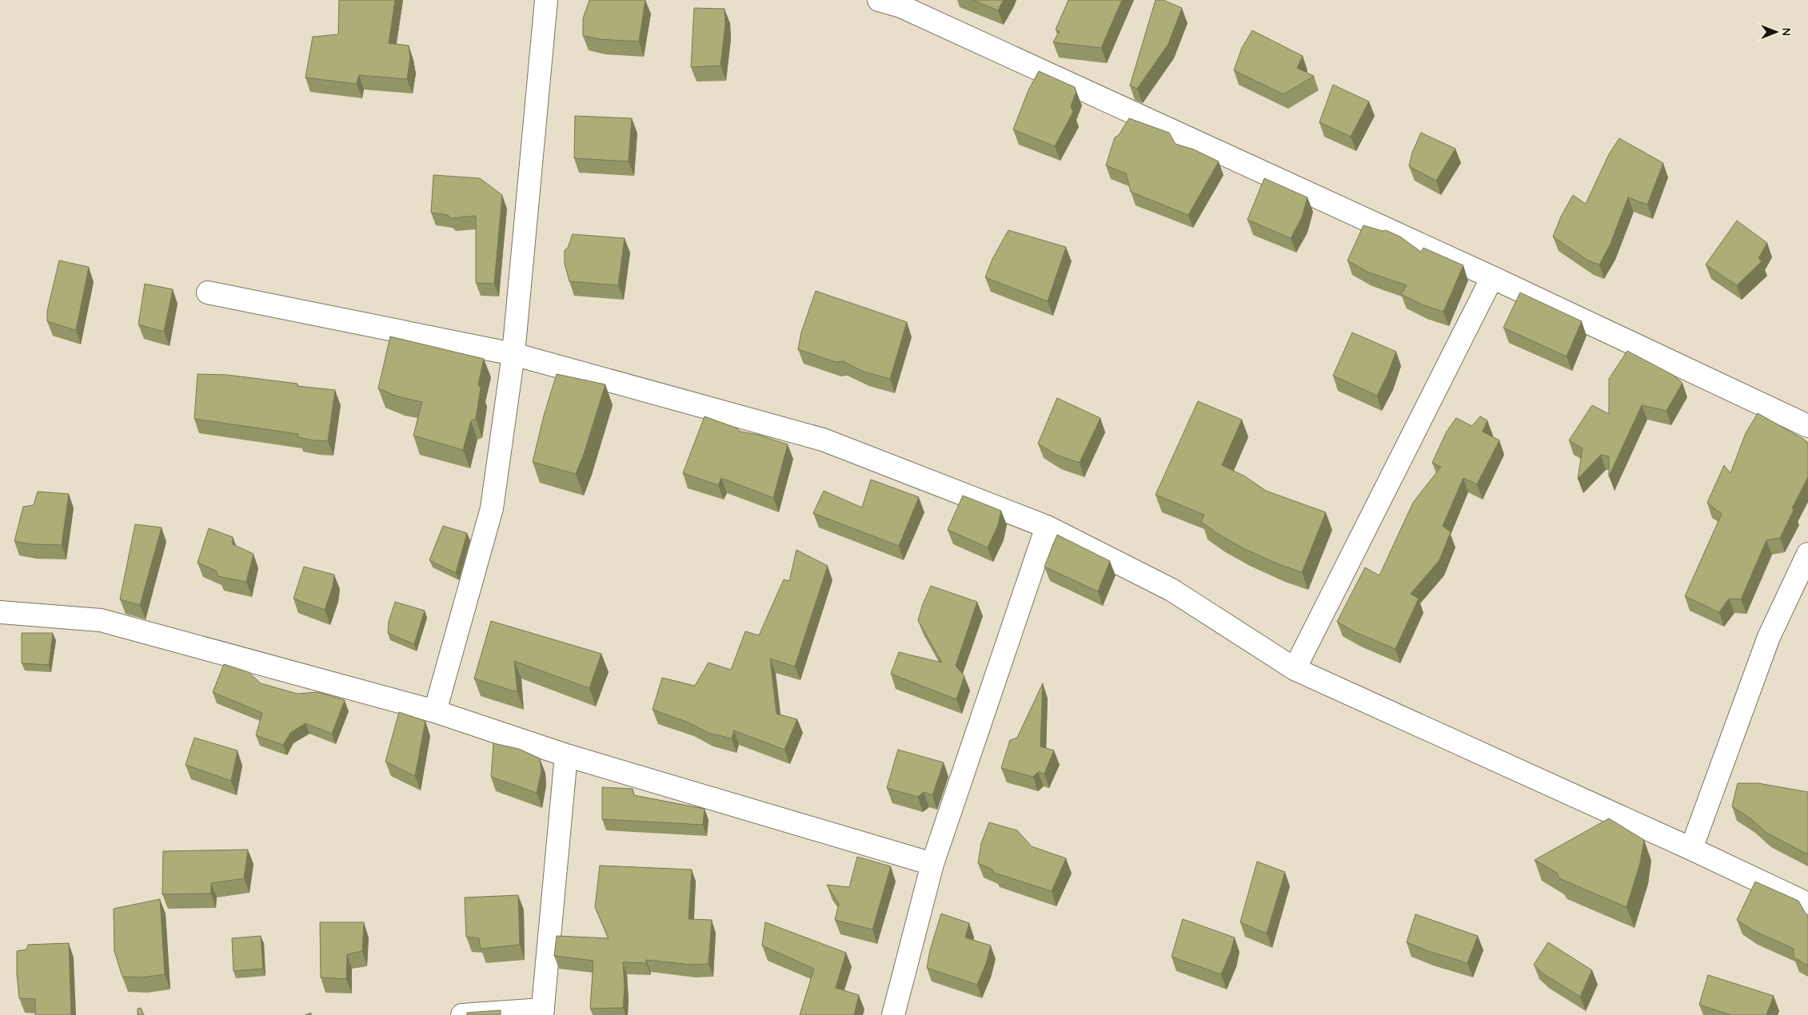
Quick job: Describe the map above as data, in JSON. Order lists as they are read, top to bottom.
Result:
{
  "north": "right"
}
